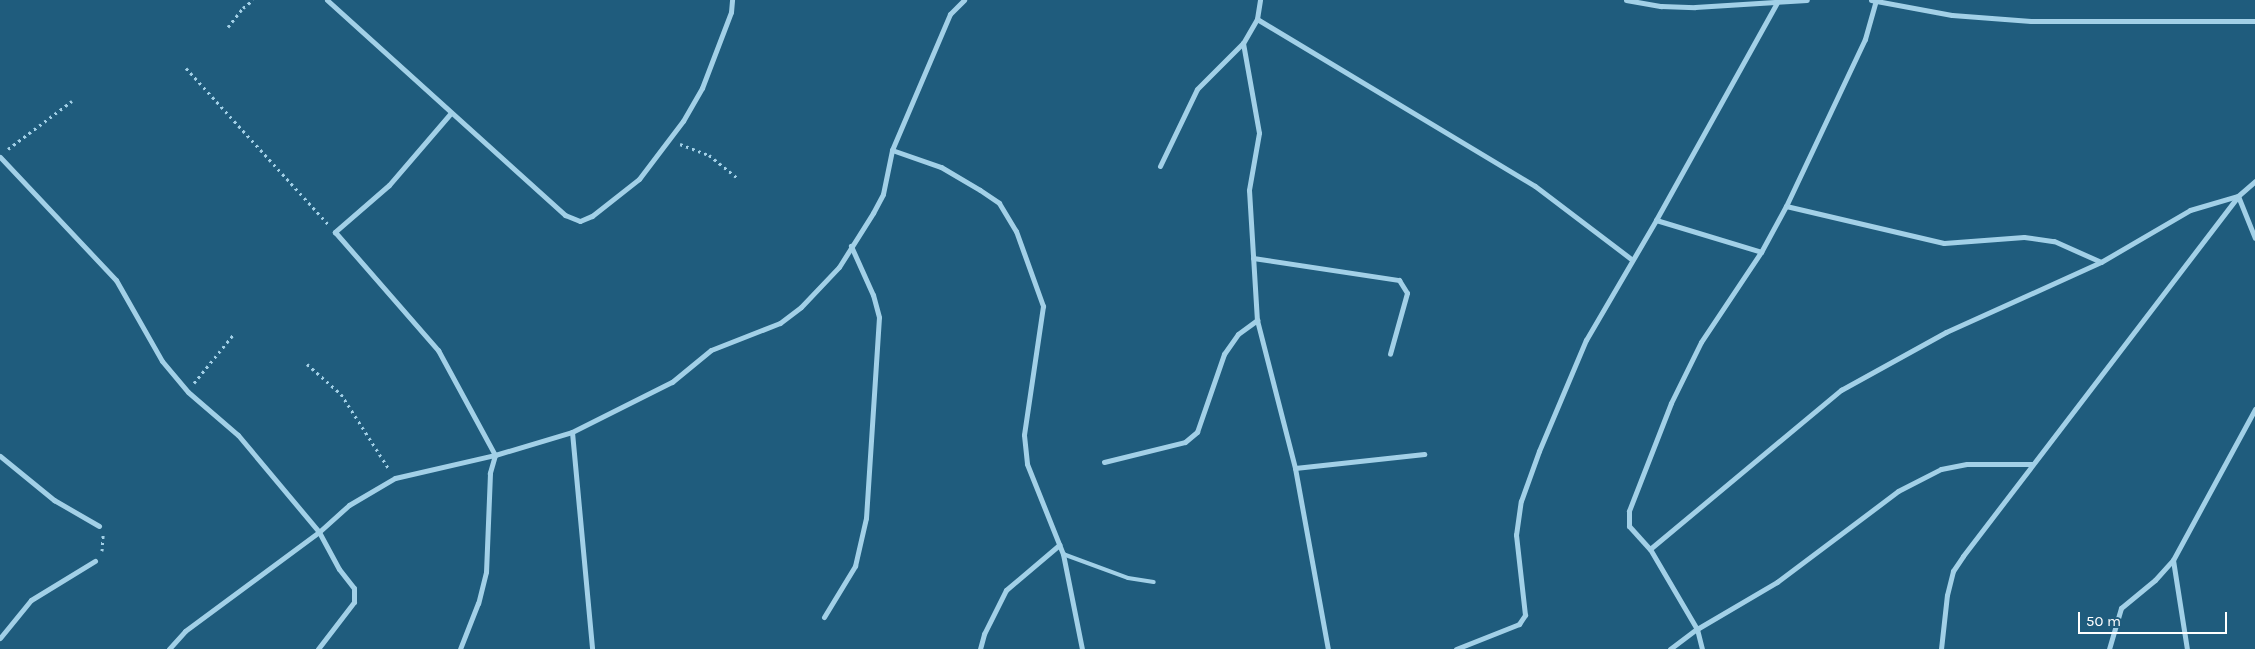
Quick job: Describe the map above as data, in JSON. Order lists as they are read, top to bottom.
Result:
{
  "scale_bar": "50 m"
}
